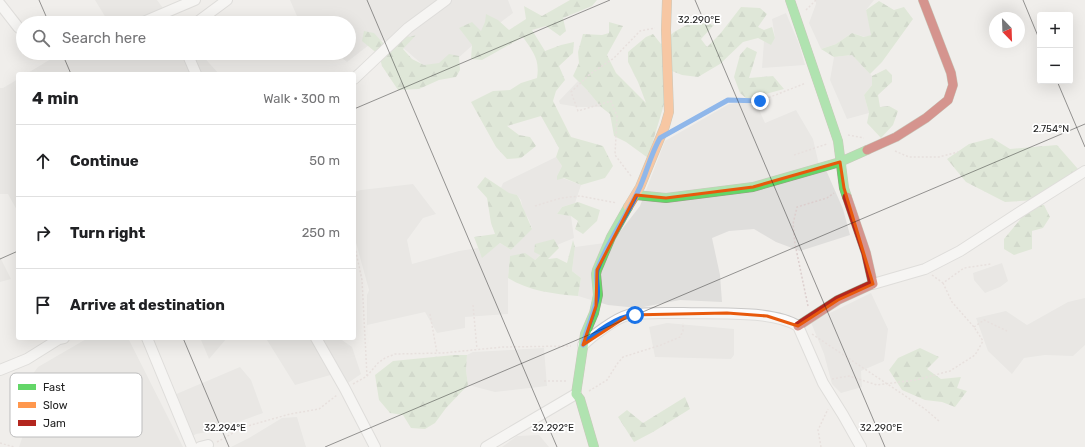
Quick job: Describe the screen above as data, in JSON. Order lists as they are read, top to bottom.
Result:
{
  "legend": ["Fast", "Slow", "Jam"],
  "north": "bottom right",
  "page": {
    "map_buttons": ["+", "−"],
    "search": "Search here",
    "heading": ["4 min", "Walk · 300 m"],
    "list": [
      ["Continue", "50 m"],
      ["Turn right", "250 m"],
      "Arrive at destination"
    ]
  },
  "coordinates": [
    "32.290°E",
    "2.754°N",
    "32.294°E",
    "32.292°E"
  ]
}
